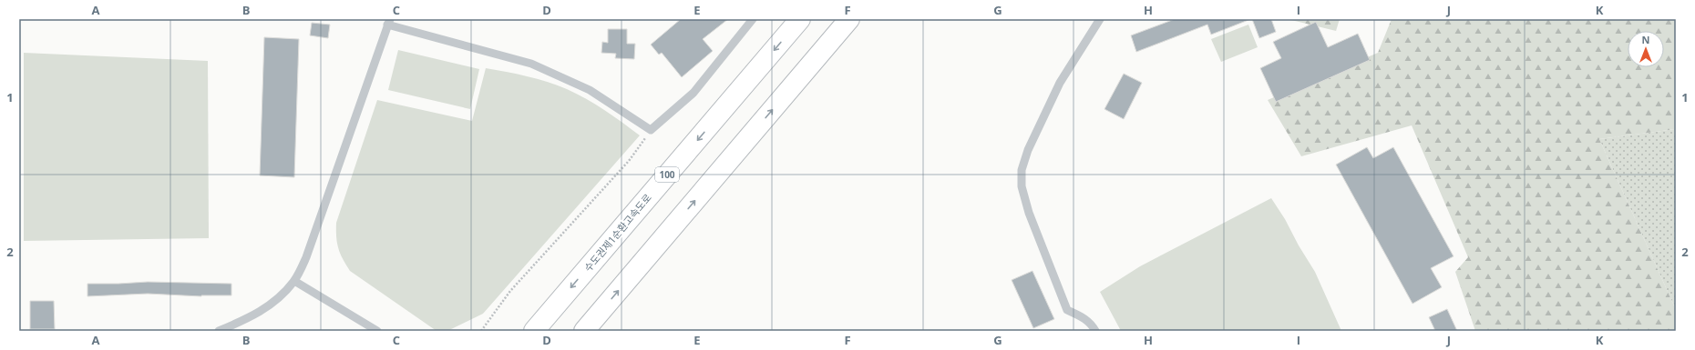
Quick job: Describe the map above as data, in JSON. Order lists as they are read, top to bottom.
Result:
{
  "streets": {
    "highway": ["100", "수도권제1순환고속도로"]
  },
  "north": "top",
  "grid": {
    "columns": [
      "A",
      "B",
      "C",
      "D",
      "E",
      "F",
      "G",
      "H",
      "I",
      "J",
      "K"
    ],
    "rows": ["1", "2"]
  }
}
